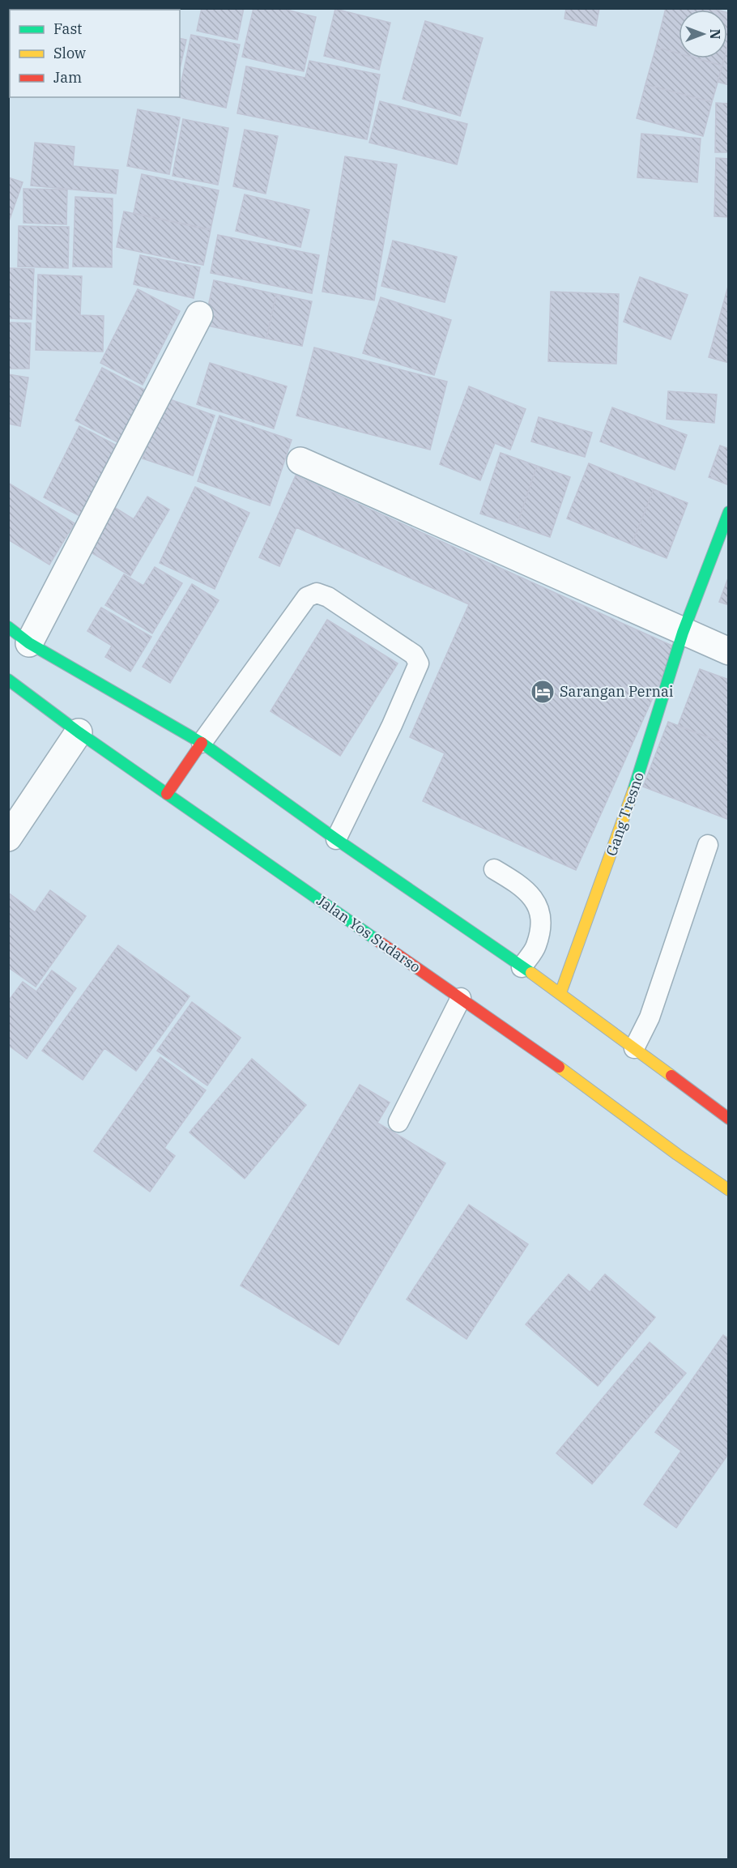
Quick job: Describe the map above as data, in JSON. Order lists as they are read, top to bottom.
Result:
{
  "streets": {
    "main road": ["Gang Tresno", "Jalan Yos Sudarso"]
  },
  "places": {
    "hotel": ["Sarangan Pernai"]
  },
  "legend": ["Fast", "Slow", "Jam"],
  "north": "right"
}
